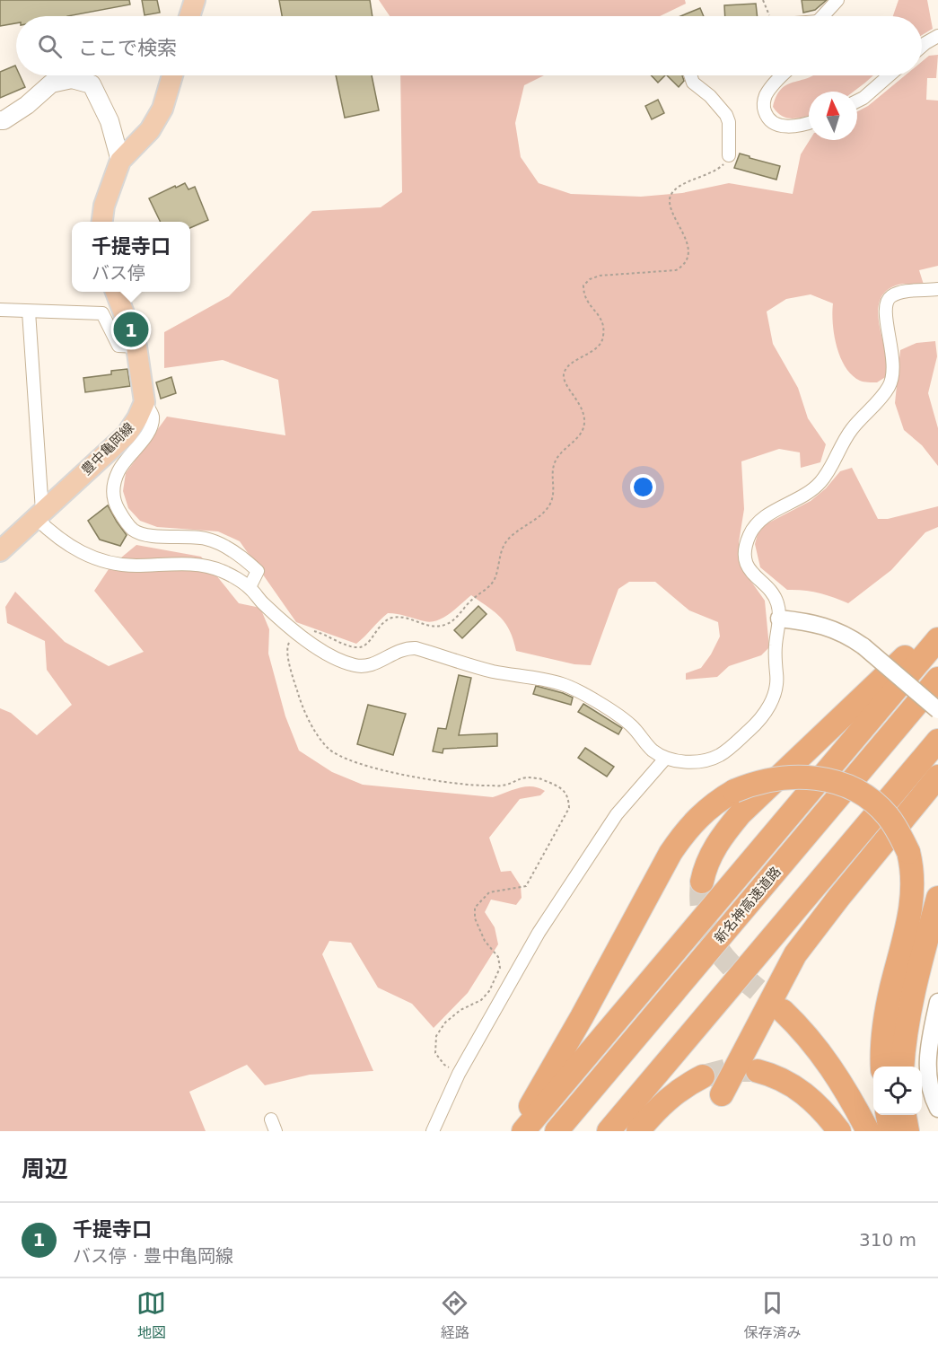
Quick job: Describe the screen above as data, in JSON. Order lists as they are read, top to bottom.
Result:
{
  "streets": {
    "highway": ["新名神高速道路"],
    "main road": ["豊中亀岡線"]
  },
  "north": "top",
  "page": {
    "search": "ここで検索",
    "popup": ["千提寺口", "バス停"],
    "pins": "1",
    "heading": "周辺",
    "list": [
      {
        "mark": "1",
        "name": "千提寺口",
        "note": "バス停 · 豊中亀岡線",
        "value": "310 m"
      }
    ],
    "nav": ["地図", "経路", "保存済み"]
  }
}
